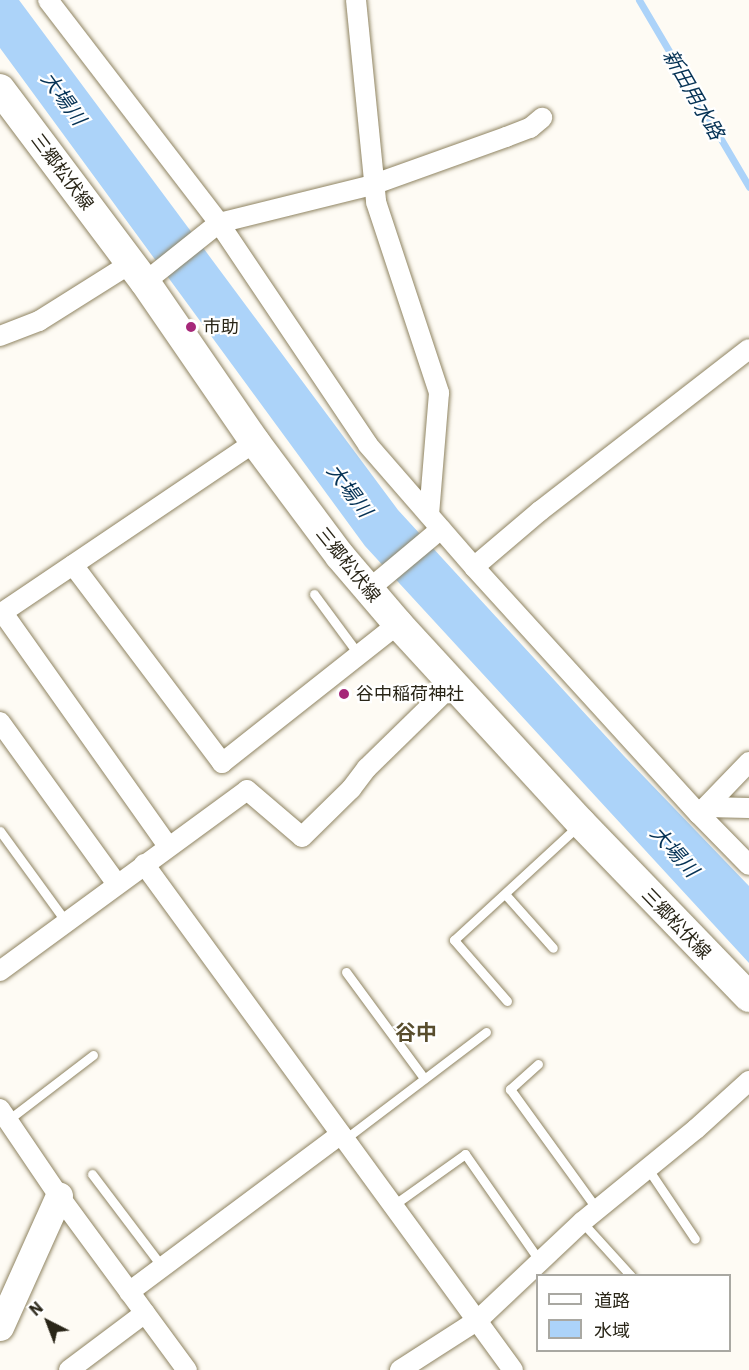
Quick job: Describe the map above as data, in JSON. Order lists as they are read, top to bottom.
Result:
{
  "streets": {
    "main road": ["三郷松伏線"]
  },
  "districts": ["谷中"],
  "water": ["新田用水路", "大場川"],
  "places": ["市助", "谷中稲荷神社"],
  "legend": ["道路", "水域"],
  "north": "top left"
}
